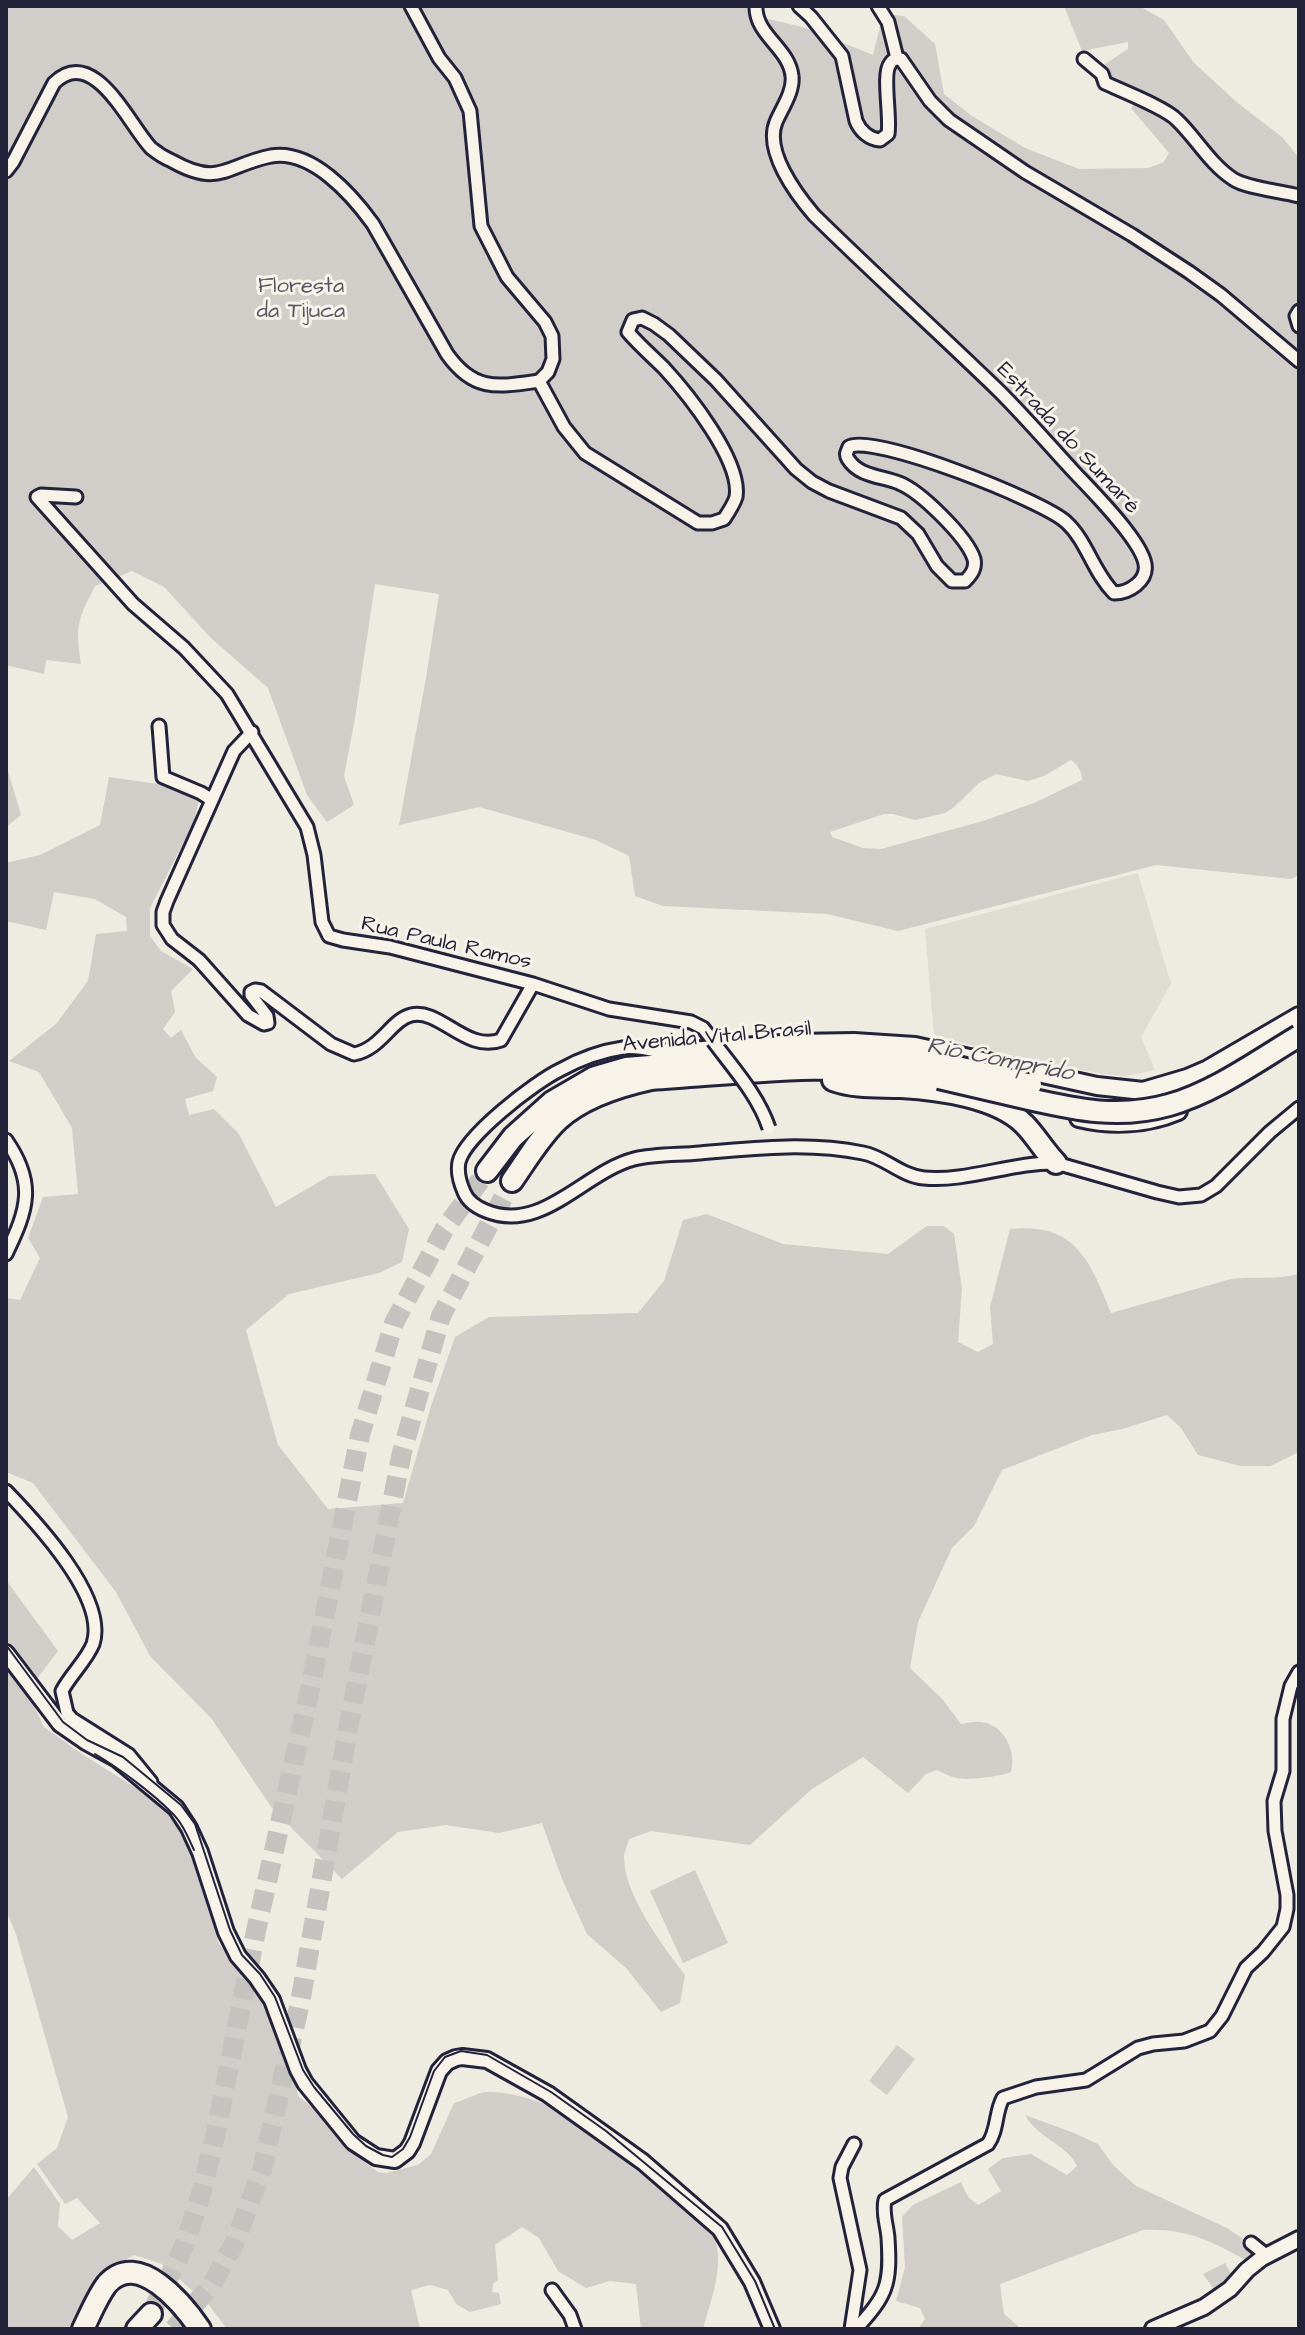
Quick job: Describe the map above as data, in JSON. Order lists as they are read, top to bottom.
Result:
{
  "streets": {
    "highway": ["Avenida Vital Brasil"],
    "street": ["Estrada do Sumaré", "Rua Paula Ramos"]
  },
  "water": ["Rio Comprido"],
  "parks": ["Floresta da Tijuca"]
}
